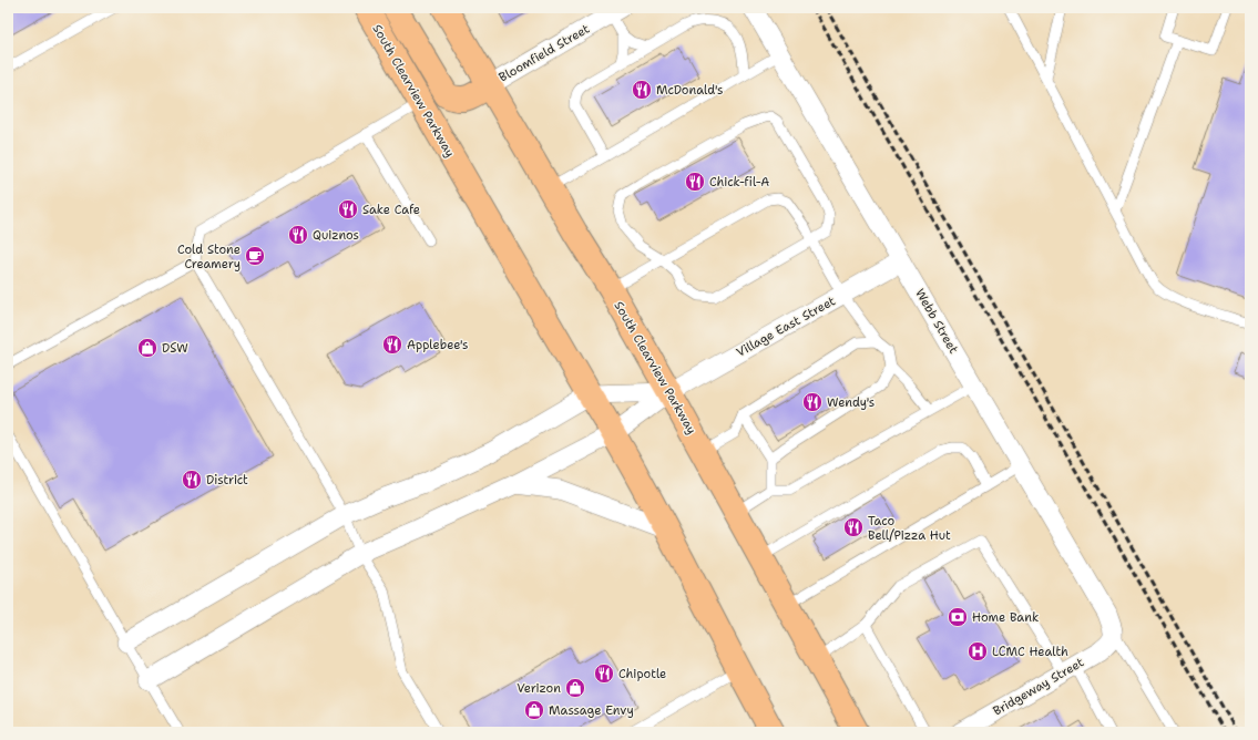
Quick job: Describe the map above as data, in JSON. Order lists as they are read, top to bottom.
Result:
{
  "streets": {
    "highway": ["South Clearview Parkway"],
    "street": [
      "Bloomfield Street",
      "Webb Street",
      "Village East Street",
      "Bridgeway Street"
    ]
  },
  "crossings": [
    ["Bloomfield Street", "South Clearview Parkway"],
    ["South Clearview Parkway", "Village East Street"],
    ["Webb Street", "Village East Street"],
    ["Webb Street", "Bridgeway Street"]
  ],
  "places": {
    "restaurant": [
      "McDonald's",
      "Chick-fil-A",
      "Sake Cafe",
      "Quiznos",
      "Applebee's",
      "Wendy's",
      "District",
      "Taco Bell/Pizza Hut",
      "Chipotle"
    ],
    "cafe": ["Cold Stone Creamery"],
    "shop": ["DSW", "Verizon", "Massage Envy"],
    "bank": ["Home Bank"],
    "hospital": ["LCMC Health"]
  }
}
